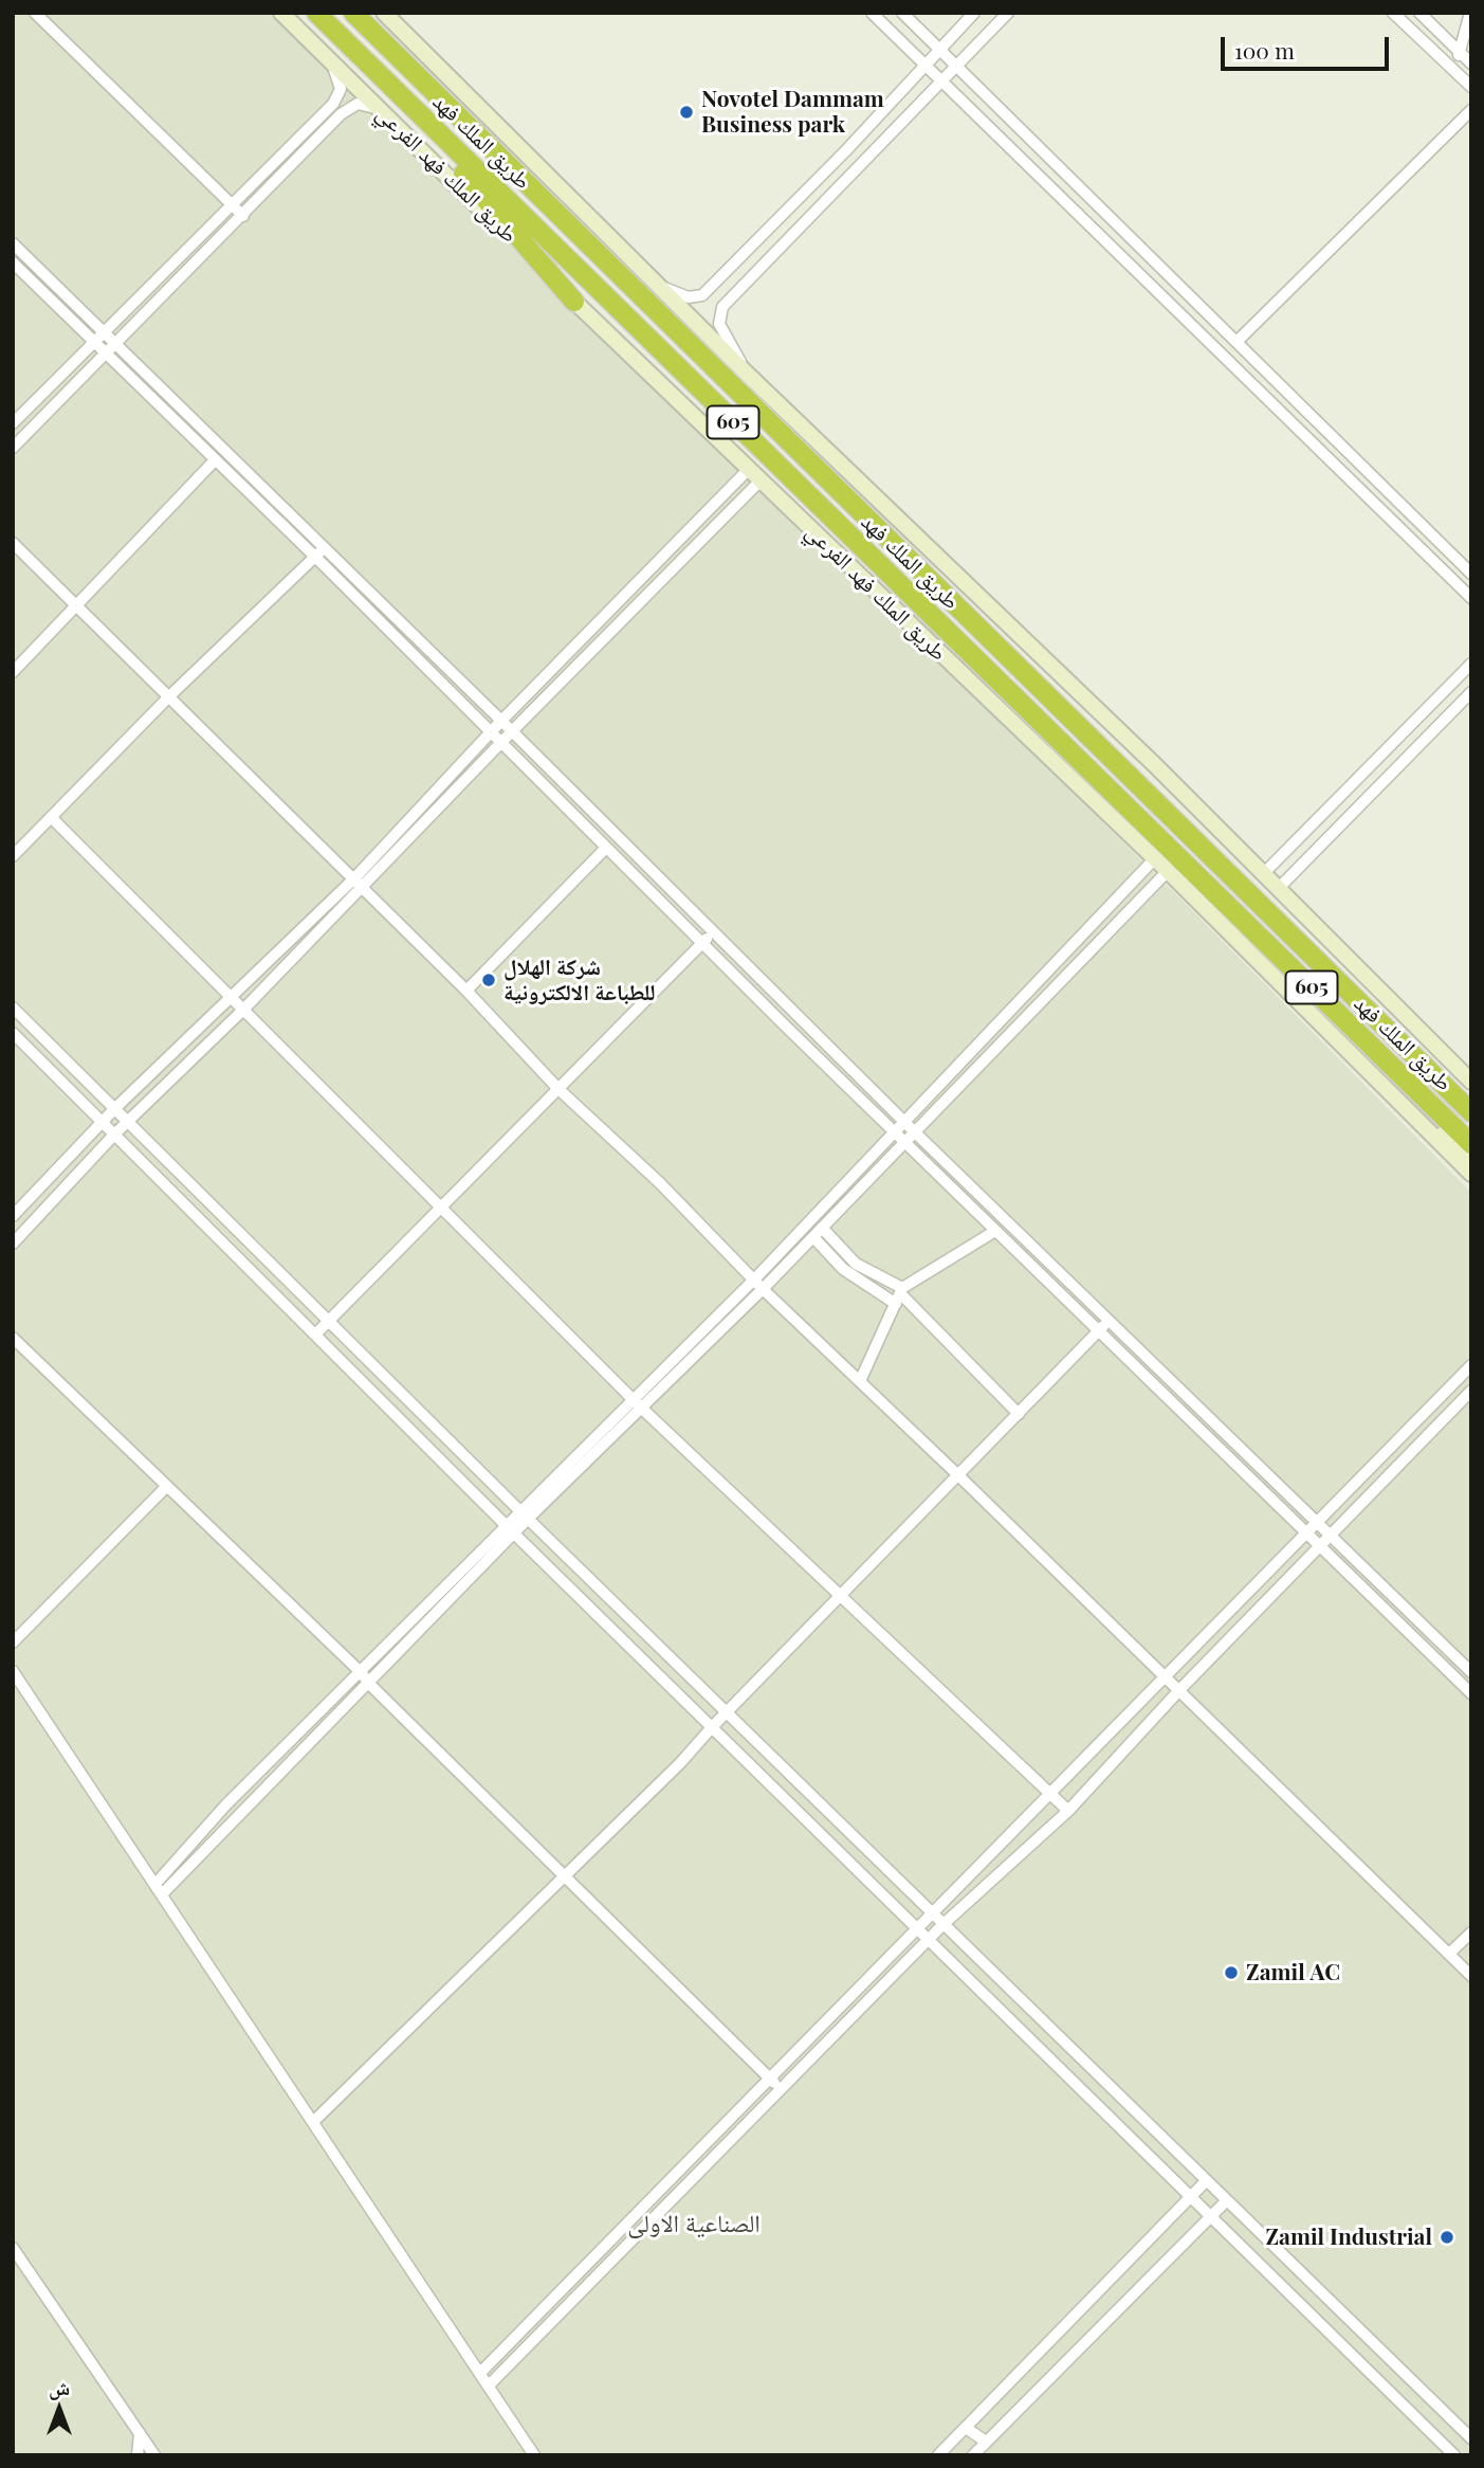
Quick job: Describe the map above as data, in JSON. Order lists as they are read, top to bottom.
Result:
{
  "streets": {
    "highway": ["طريق الملك فهد", "605"],
    "main road": ["طريق الملك فهد الفرعي"]
  },
  "districts": ["الصناعية الاولى"],
  "places": [
    "Novotel Dammam Business park",
    "شركة الهلال للطباعة الالكترونية",
    "Zamil AC",
    "Zamil Industrial"
  ],
  "scale_bar": "100 m",
  "north": "top"
}
